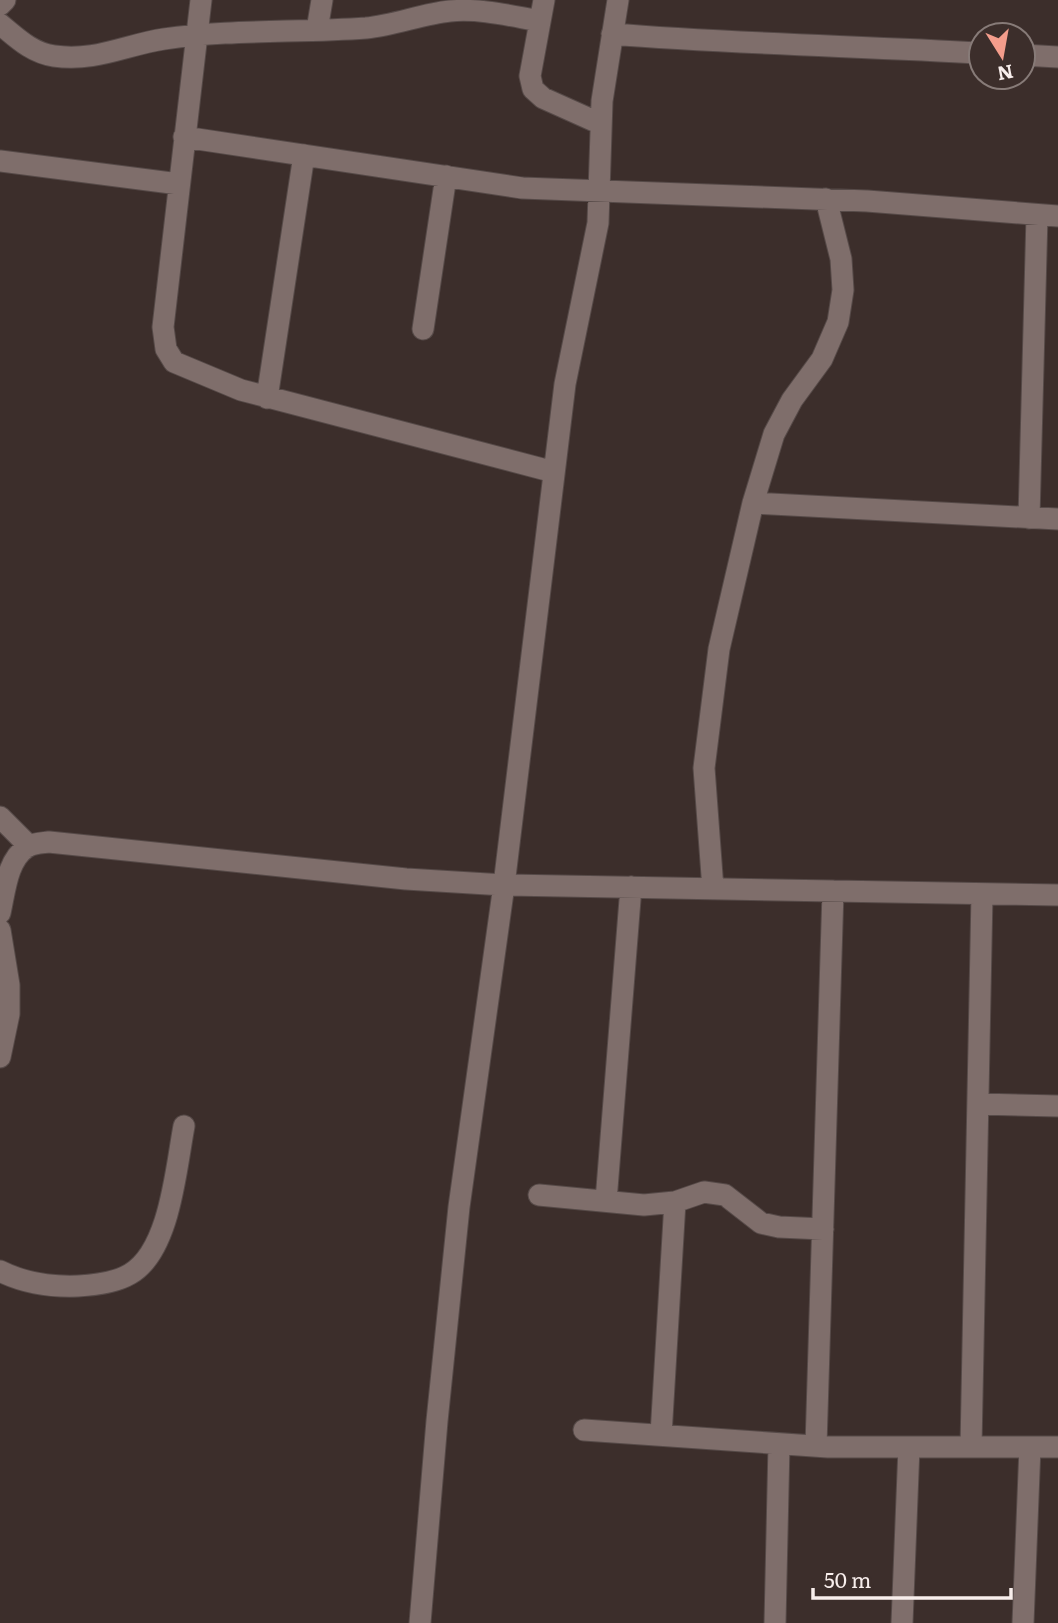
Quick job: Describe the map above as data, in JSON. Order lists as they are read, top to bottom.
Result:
{
  "scale_bar": "50 m",
  "north": "bottom"
}
